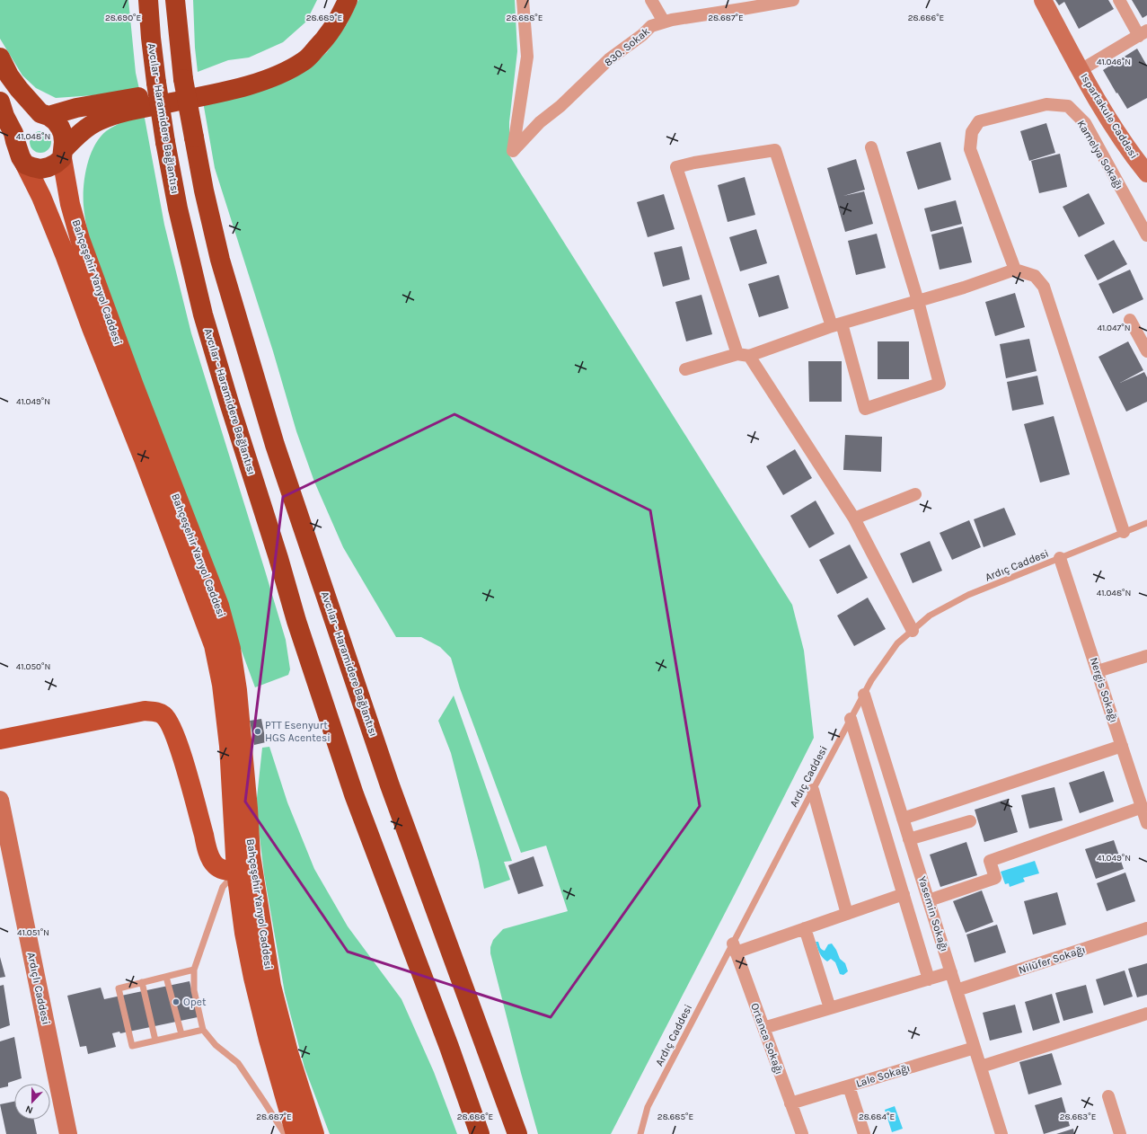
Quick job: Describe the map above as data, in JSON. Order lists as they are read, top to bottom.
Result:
{
  "streets": {
    "highway": ["Avcılar - Haramidere Bağlantısı"],
    "main road": ["Ispartakule Caddesi", "Bahçeşehir Yanyol Caddesi", "Ardıçlı Caddesi"],
    "street": [
      "830. Sokak",
      "Kamelya Sokağı",
      "Nergis Sokağı",
      "Yasemin Sokağı",
      "Nilüfer Sokağı",
      "Ortanca Sokağı",
      "Lale Sokağı"
    ],
    "lane": ["Ardıç Caddesi"]
  },
  "crossings": [
    ["Ardıç Caddesi", "Nergis Sokağı"],
    ["Ardıç Caddesi", "Yasemin Sokağı"],
    ["Ardıç Caddesi", "Ortanca Sokağı"],
    ["Yasemin Sokağı", "Nilüfer Sokağı"],
    ["Yasemin Sokağı", "Lale Sokağı"],
    ["Ortanca Sokağı", "Lale Sokağı"]
  ],
  "places": ["PTT Esenyurt HGS Acentesi", "Opet"],
  "north": "bottom",
  "coordinates": [
    "28.690°E",
    "28.689°E",
    "28.688°E",
    "28.687°E",
    "28.686°E",
    "41.046°N",
    "41.048°N",
    "41.047°N",
    "41.049°N",
    "41.050°N",
    "41.051°N",
    "28.685°E",
    "28.684°E",
    "28.683°E"
  ]
}
